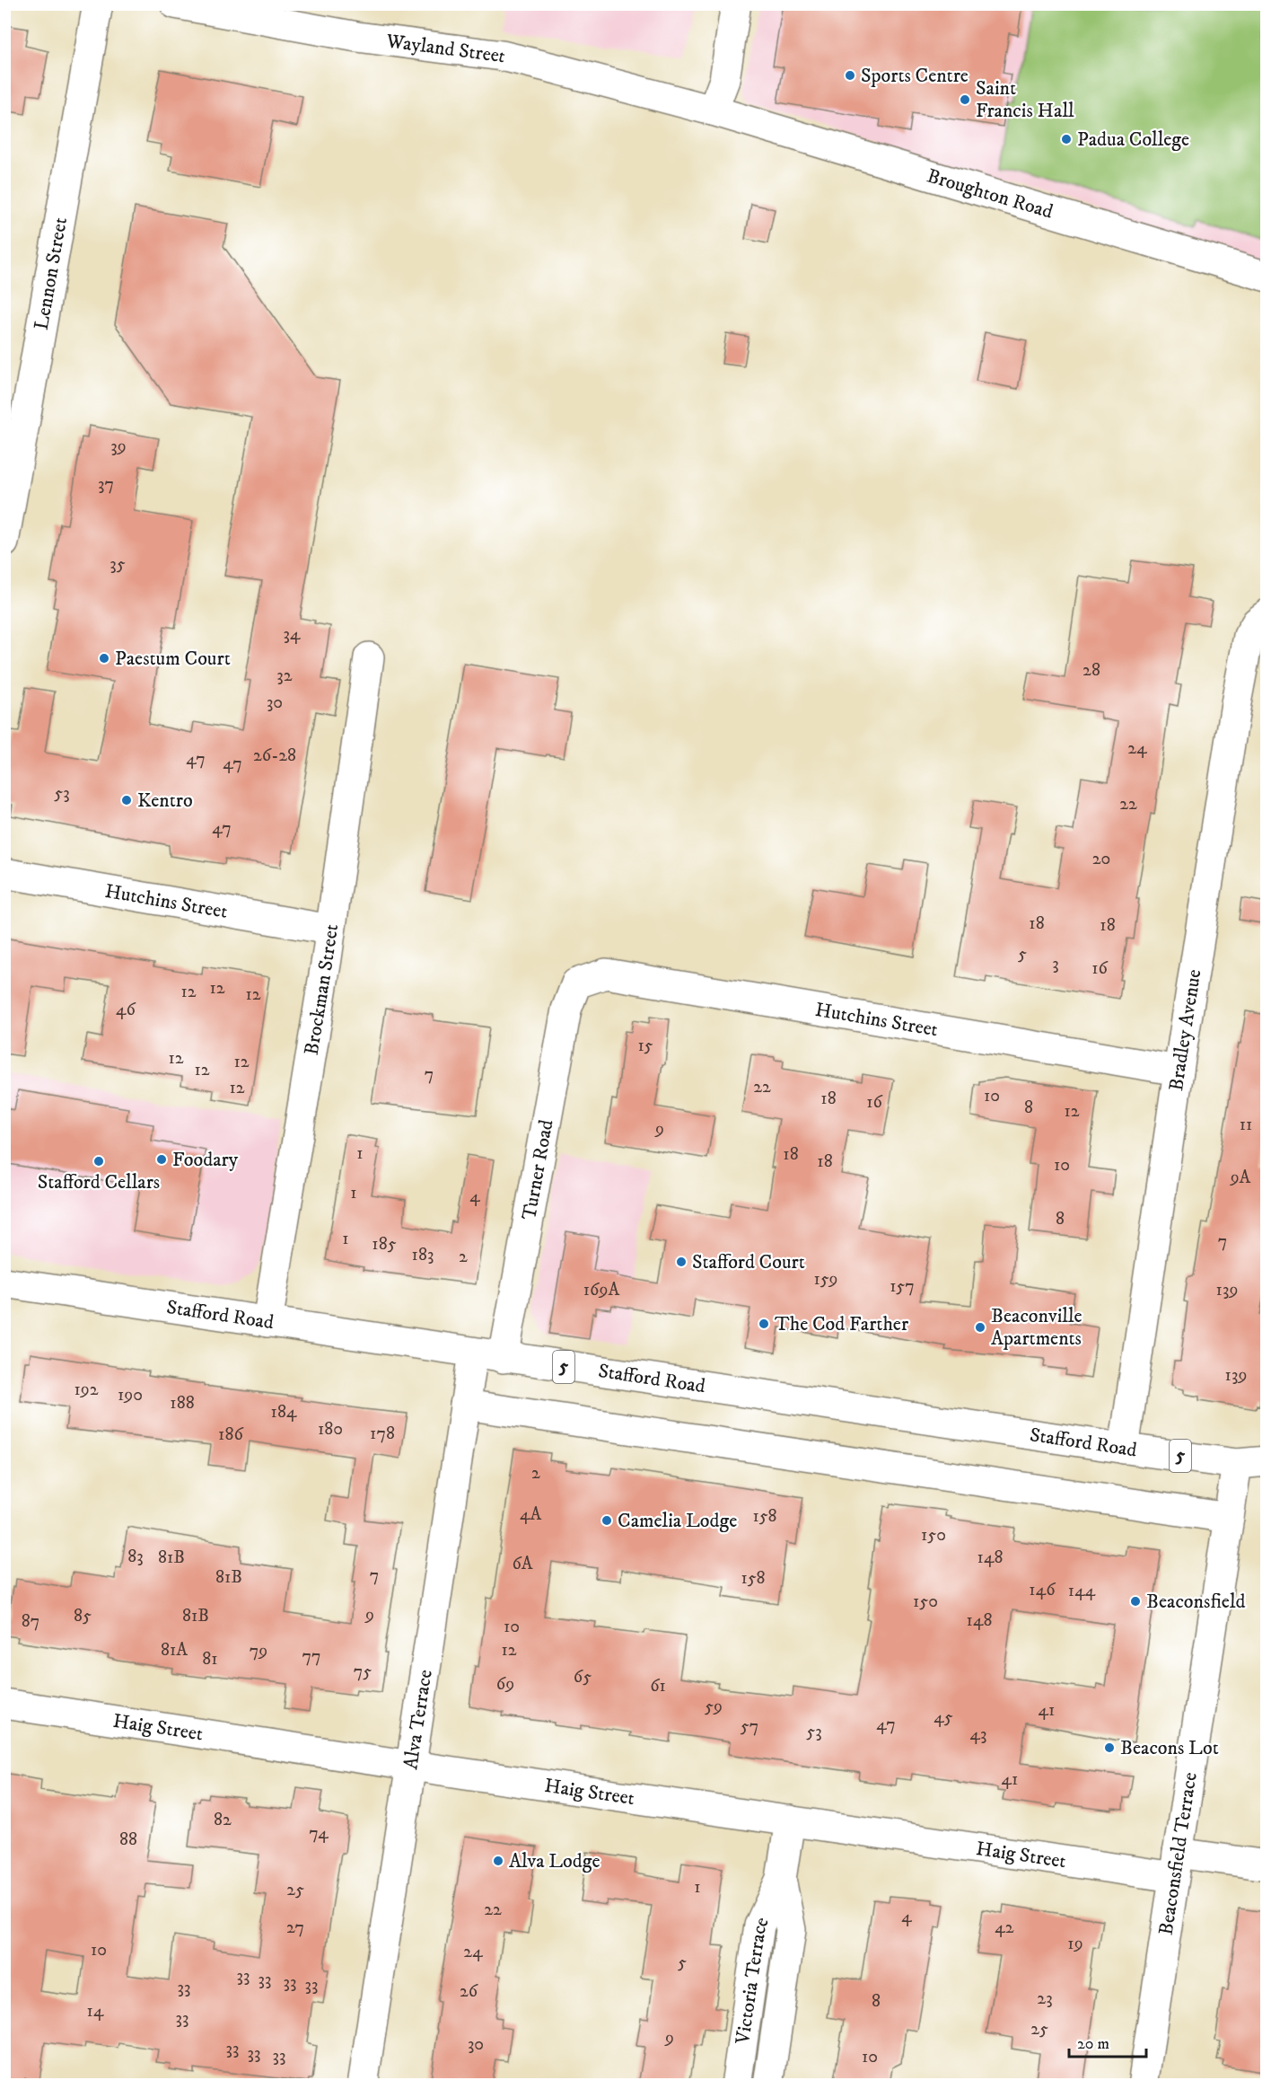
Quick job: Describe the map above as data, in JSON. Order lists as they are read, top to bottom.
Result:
{
  "streets": {
    "main road": [
      "Wayland Street",
      "Broughton Road",
      "Lennon Street",
      "Hutchins Street",
      "Brockman Street",
      "Bradley Avenue",
      "Turner Road",
      "Stafford Road",
      "5",
      "Alva Terrace",
      "Haig Street",
      "Beaconsfield Terrace",
      "Victoria Terrace"
    ]
  },
  "crossings": [
    ["Wayland Street", "Broughton Road"],
    ["Hutchins Street", "Brockman Street"],
    ["Hutchins Street", "Bradley Avenue"],
    ["Hutchins Street", "Turner Road"],
    ["Brockman Street", "Stafford Road"],
    ["Bradley Avenue", "Stafford Road"],
    ["Turner Road", "Stafford Road"],
    ["Stafford Road", "Alva Terrace"],
    ["Stafford Road", "Beaconsfield Terrace"],
    ["Alva Terrace", "Haig Street"],
    ["Haig Street", "Beaconsfield Terrace"],
    ["Haig Street", "Victoria Terrace"]
  ],
  "places": [
    "Sports Centre",
    "Saint Francis Hall",
    "Padua College",
    "Paestum Court",
    "Kentro",
    "Foodary",
    "Stafford Cellars",
    "Stafford Court",
    "The Cod Farther",
    "Beaconville Apartments",
    "Camelia Lodge",
    "Beaconsfield",
    "Beacons Lot",
    "Alva Lodge"
  ],
  "house_numbers": [
    "39",
    "37",
    "35",
    "34",
    "28",
    "32",
    "30",
    "24",
    "26-28",
    "47",
    "47",
    "53",
    "22",
    "47",
    "20",
    "18",
    "18",
    "5",
    "3",
    "16",
    "12",
    "12",
    "12",
    "46",
    "15",
    "12",
    "12",
    "12",
    "7",
    "22",
    "12",
    "10",
    "18",
    "16",
    "8",
    "12",
    "11",
    "9",
    "1",
    "18",
    "18",
    "10",
    "9A",
    "1",
    "4",
    "8",
    "1",
    "7",
    "185",
    "183",
    "2",
    "159",
    "157",
    "169A",
    "139",
    "139",
    "192",
    "190",
    "188",
    "184",
    "180",
    "178",
    "186",
    "2",
    "4A",
    "158",
    "150",
    "83",
    "81B",
    "148",
    "6A",
    "7",
    "81B",
    "158",
    "146",
    "144",
    "150",
    "9",
    "85",
    "81B",
    "148",
    "87",
    "10",
    "81A",
    "12",
    "79",
    "77",
    "81",
    "75",
    "65",
    "69",
    "61",
    "59",
    "41",
    "45",
    "47",
    "57",
    "53",
    "43",
    "41",
    "82",
    "74",
    "88",
    "1",
    "25",
    "22",
    "4",
    "27",
    "42",
    "19",
    "10",
    "24",
    "5",
    "33",
    "33",
    "33",
    "33",
    "33",
    "26",
    "23",
    "8",
    "14",
    "33",
    "25",
    "9",
    "30",
    "33",
    "33",
    "33",
    "10"
  ],
  "scale_bar": "20 m"
}
